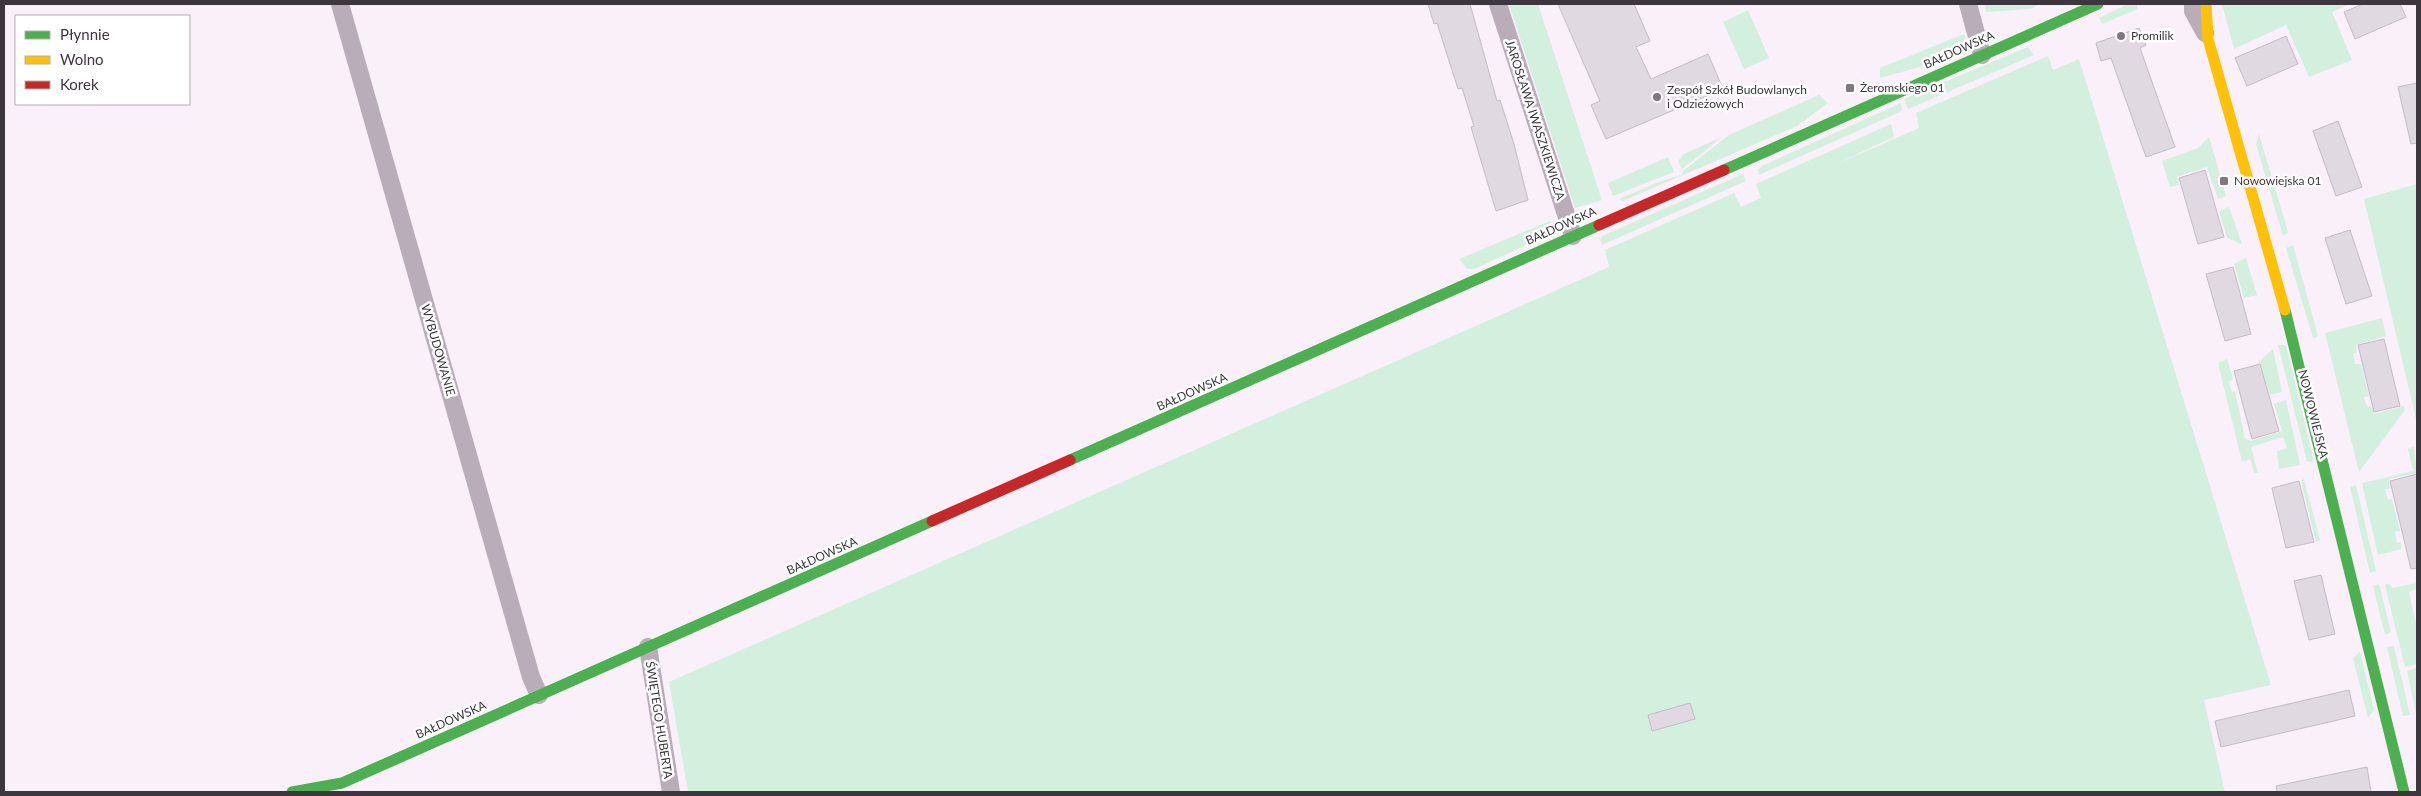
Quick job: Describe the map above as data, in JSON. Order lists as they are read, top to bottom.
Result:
{
  "streets": {
    "street": [
      "BAŁDOWSKA",
      "JAROSŁAWA IWASZKIEWICZA",
      "WYBUDOWANIE",
      "NOWOWIEJSKA",
      "ŚWIĘTEGO HUBERTA"
    ]
  },
  "crossings": [
    ["BAŁDOWSKA", "JAROSŁAWA IWASZKIEWICZA"],
    ["BAŁDOWSKA", "WYBUDOWANIE"],
    ["BAŁDOWSKA", "ŚWIĘTEGO HUBERTA"]
  ],
  "places": {
    "other": ["Promilik", "Zespół Szkół Budowlanych i Odzieżowych"],
    "transit": ["Żeromskiego 01", "Nowowiejska 01"]
  },
  "legend": ["Płynnie", "Wolno", "Korek"]
}
